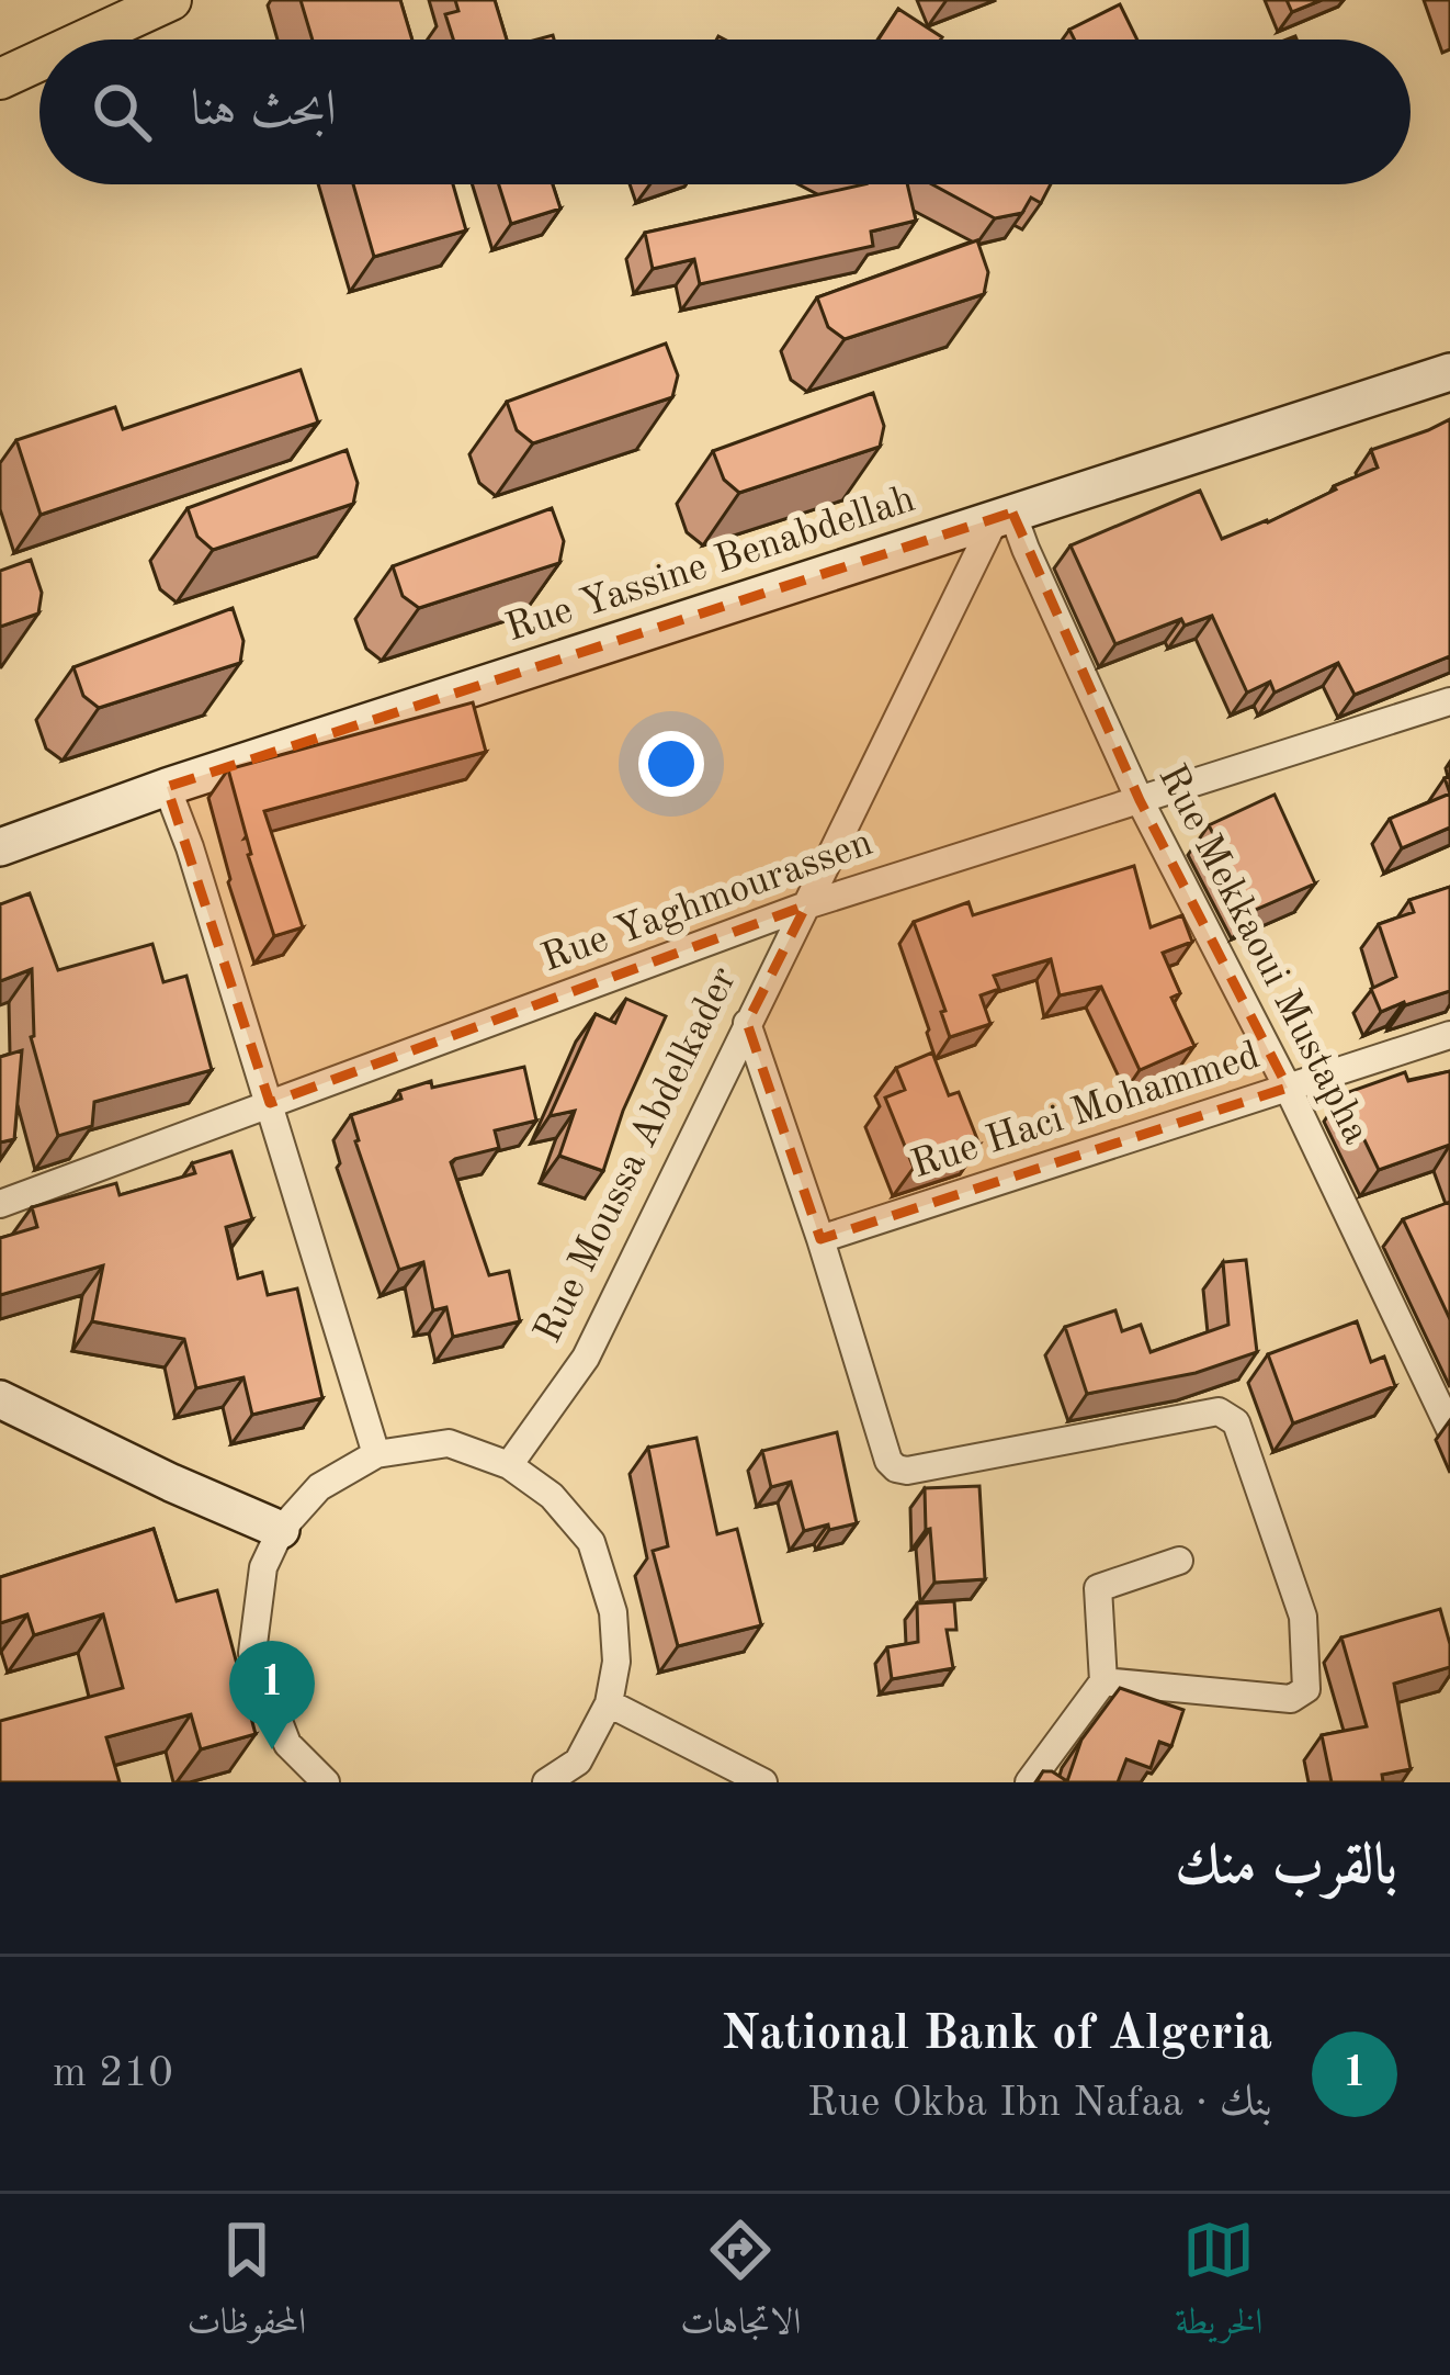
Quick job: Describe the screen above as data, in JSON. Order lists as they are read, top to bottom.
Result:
{
  "streets": {
    "street": [
      "Rue Yassine Benabdellah",
      "Rue Yaghmourassen",
      "Rue Mekkaoui Mustapha",
      "Rue Haci Mohammed",
      "Rue Moussa Abdelkader"
    ]
  },
  "crossings": [
    ["Rue Yassine Benabdellah", "Rue Mekkaoui Mustapha"],
    ["Rue Yassine Benabdellah", "Rue Moussa Abdelkader"],
    ["Rue Yaghmourassen", "Rue Mekkaoui Mustapha"],
    ["Rue Yaghmourassen", "Rue Moussa Abdelkader"],
    ["Rue Mekkaoui Mustapha", "Rue Haci Mohammed"],
    ["Rue Mekkaoui Mustapha", "Rue Moussa Abdelkader"]
  ],
  "page": {
    "search": "ابحث هنا",
    "pins": "1",
    "heading": "بالقرب منك",
    "list": [
      {
        "mark": "1",
        "name": "National Bank of Algeria",
        "note": "بنك · Rue Okba Ibn Nafaa",
        "value": "210 m"
      }
    ],
    "nav": ["الخريطة", "الاتجاهات", "المحفوظات"]
  }
}
